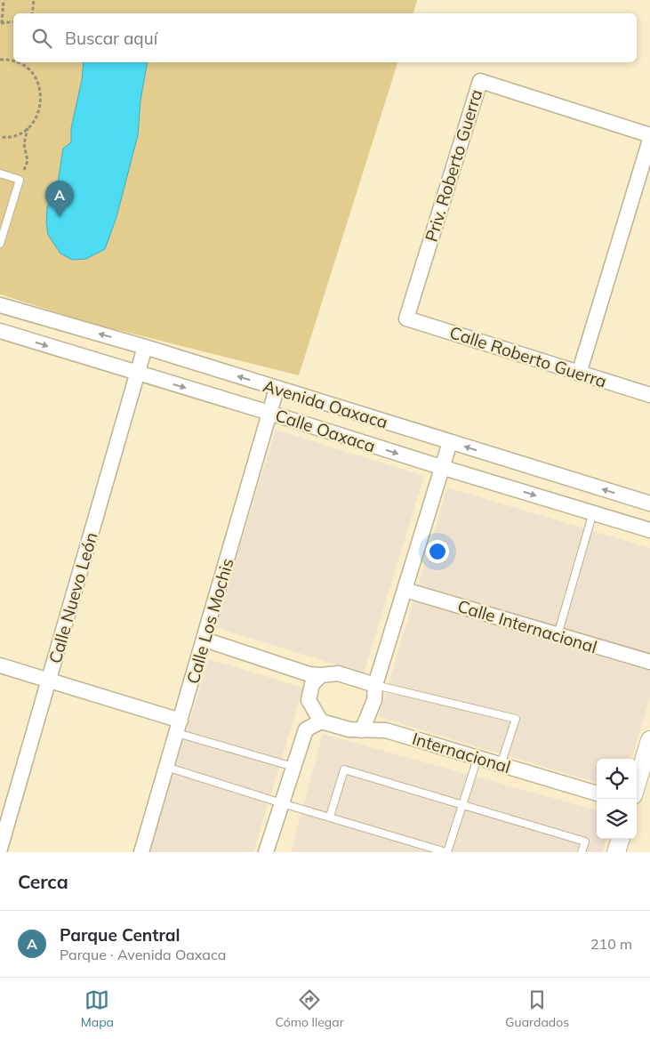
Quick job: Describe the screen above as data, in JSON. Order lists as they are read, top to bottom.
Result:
{
  "streets": {
    "street": [
      "Priv. Roberto Guerra",
      "Calle Roberto Guerra",
      "Avenida Oaxaca",
      "Calle Oaxaca",
      "Calle Nuevo León",
      "Calle Los Mochis",
      "Calle Internacional",
      "Internacional"
    ]
  },
  "crossings": [
    ["Priv. Roberto Guerra", "Calle Roberto Guerra"],
    ["Avenida Oaxaca", "Calle Nuevo León"],
    ["Avenida Oaxaca", "Calle Los Mochis"],
    ["Calle Oaxaca", "Calle Nuevo León"],
    ["Calle Oaxaca", "Calle Los Mochis"]
  ],
  "one_way": ["Avenida Oaxaca", "Calle Oaxaca"],
  "page": {
    "search": "Buscar aquí",
    "pins": "A",
    "heading": "Cerca",
    "list": [
      {
        "mark": "A",
        "name": "Parque Central",
        "note": "Parque · Avenida Oaxaca",
        "value": "210 m"
      }
    ],
    "nav": ["Mapa", "Cómo llegar", "Guardados"]
  }
}
